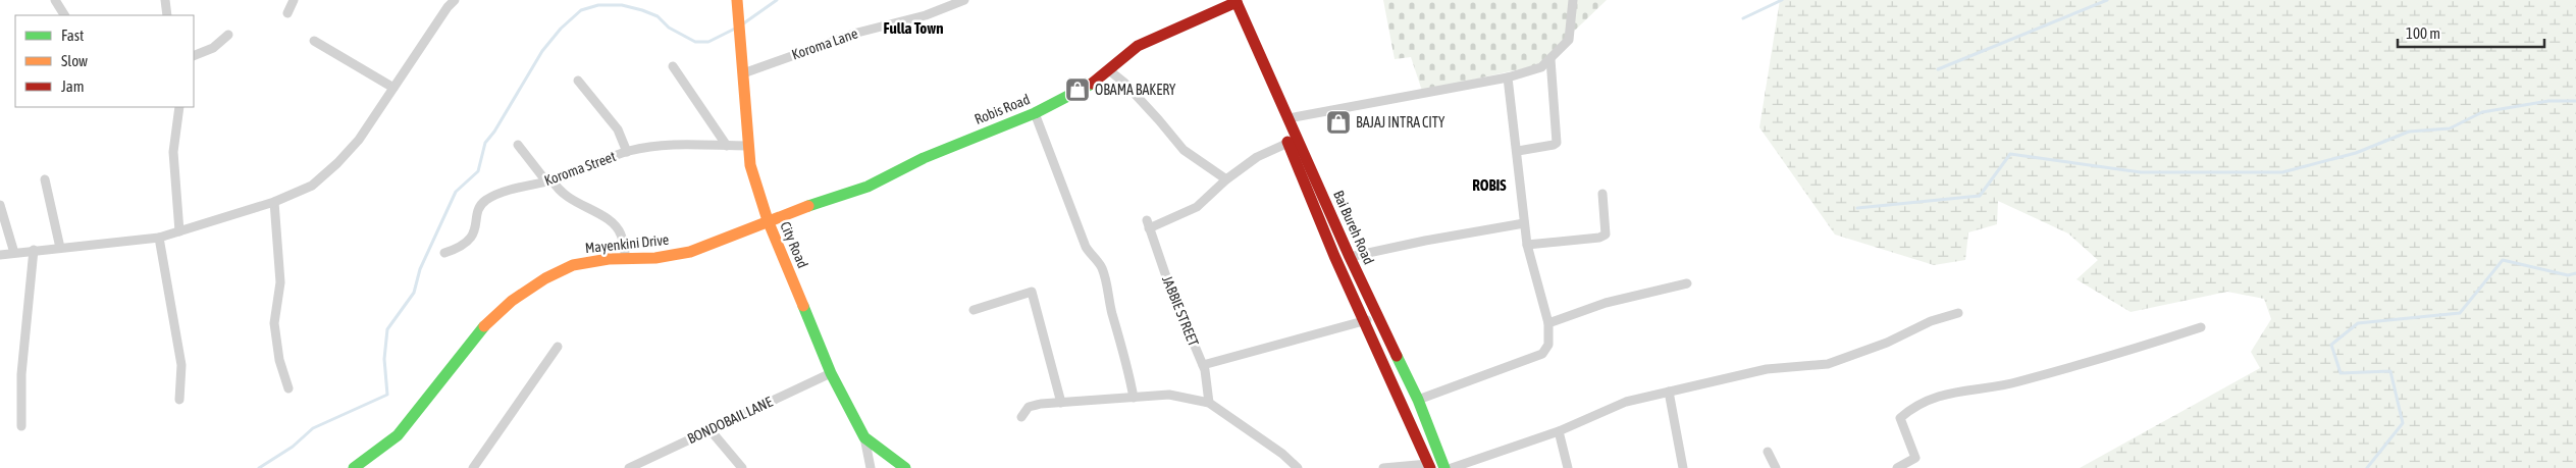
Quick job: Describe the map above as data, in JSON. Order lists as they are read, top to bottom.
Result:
{
  "streets": {
    "main road": [
      "Robis Road",
      "Bai Bureh Road",
      "Mayenkini Drive",
      "City Road"
    ],
    "street": [
      "Koroma Lane",
      "Koroma Street",
      "JABBIE STREET",
      "BONDOBAIL LANE"
    ]
  },
  "crossings": [
    ["Koroma Lane", "City Road"],
    ["Robis Road", "Bai Bureh Road"],
    ["Robis Road", "Mayenkini Drive"],
    ["Robis Road", "City Road"],
    ["Koroma Street", "City Road"],
    ["Mayenkini Drive", "City Road"],
    ["City Road", "BONDOBAIL LANE"]
  ],
  "districts": ["Fulla Town", "ROBIS"],
  "places": {
    "shop": ["OBAMA BAKERY", "BAJAJ INTRA CITY"]
  },
  "legend": ["Fast", "Slow", "Jam"],
  "scale_bar": "100 m"
}
